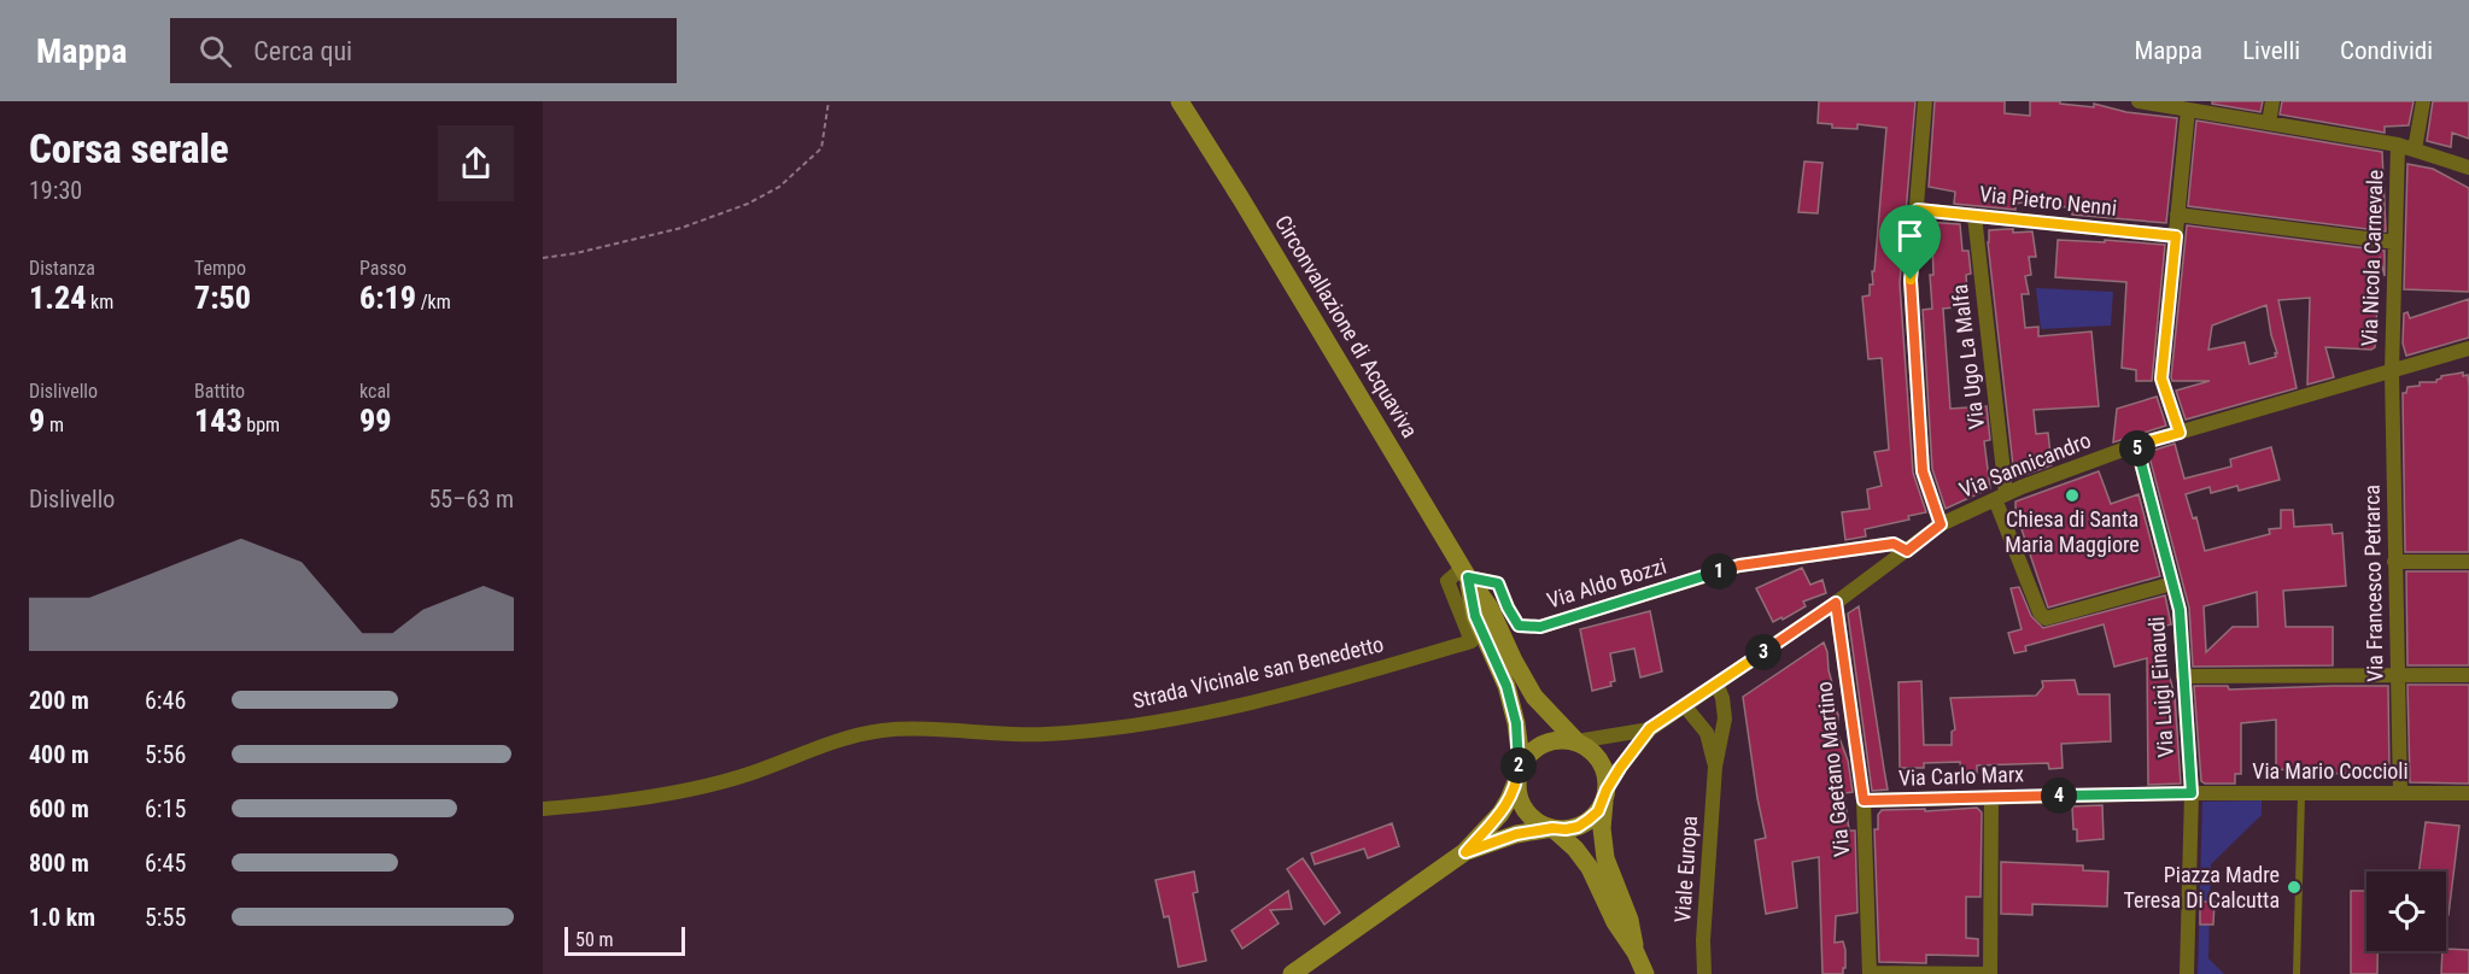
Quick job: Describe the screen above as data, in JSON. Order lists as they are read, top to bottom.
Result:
{
  "streets": {
    "main road": ["Circonvallazione di Acquaviva"],
    "street": [
      "Via Pietro Nenni",
      "Via Nicola Carnevale",
      "Via Ugo La Malfa",
      "Via Sannicandro",
      "Via Aldo Bozzi",
      "Via Francesco Petrarca",
      "Strada Vicinale san Benedetto",
      "Via Luigi Einaudi",
      "Via Gaetano Martino",
      "Via Mario Coccioli",
      "Via Carlo Marx",
      "Viale Europa"
    ]
  },
  "crossings": [
    ["Via Pietro Nenni", "Via Ugo La Malfa"],
    ["Via Nicola Carnevale", "Via Sannicandro"],
    ["Via Nicola Carnevale", "Via Francesco Petrarca"],
    ["Circonvallazione di Acquaviva", "Via Aldo Bozzi"],
    ["Circonvallazione di Acquaviva", "Strada Vicinale san Benedetto"],
    ["Via Ugo La Malfa", "Via Sannicandro"],
    ["Via Ugo La Malfa", "Via Luigi Einaudi"],
    ["Via Sannicandro", "Via Aldo Bozzi"],
    ["Via Sannicandro", "Via Francesco Petrarca"],
    ["Via Sannicandro", "Via Luigi Einaudi"],
    ["Via Sannicandro", "Via Gaetano Martino"],
    ["Via Sannicandro", "Viale Europa"],
    ["Via Aldo Bozzi", "Strada Vicinale san Benedetto"],
    ["Via Francesco Petrarca", "Via Mario Coccioli"],
    ["Via Luigi Einaudi", "Via Mario Coccioli"],
    ["Via Luigi Einaudi", "Via Carlo Marx"],
    ["Via Gaetano Martino", "Via Carlo Marx"],
    ["Via Mario Coccioli", "Via Carlo Marx"]
  ],
  "places": ["Chiesa di Santa Maria Maggiore", "Piazza Madre Teresa Di Calcutta"],
  "scale_bar": "50 m",
  "page": {
    "header": "Mappa",
    "search": "Cerca qui",
    "nav": ["Mappa", "Livelli", "Condividi"],
    "heading": ["Corsa serale", "19:30"],
    "stats": [
      ["Distanza", "1.24 km"],
      ["Tempo", "7:50"],
      ["Passo", "6:19 /km"],
      ["Dislivello", "9 m"],
      ["Battito", "143 bpm"],
      ["kcal", "99"]
    ],
    "pins": [
      "5",
      "1",
      "3",
      "2",
      "4"
    ],
    "chart": ["Dislivello", "55–63 m"],
    "list": [
      {
        "name": "200 m",
        "note": "6:46"
      },
      {
        "name": "400 m",
        "note": "5:56"
      },
      {
        "name": "600 m",
        "note": "6:15"
      },
      {
        "name": "800 m",
        "note": "6:45"
      },
      {
        "name": "1.0 km",
        "note": "5:55"
      }
    ],
    "scale": "50 m"
  }
}
